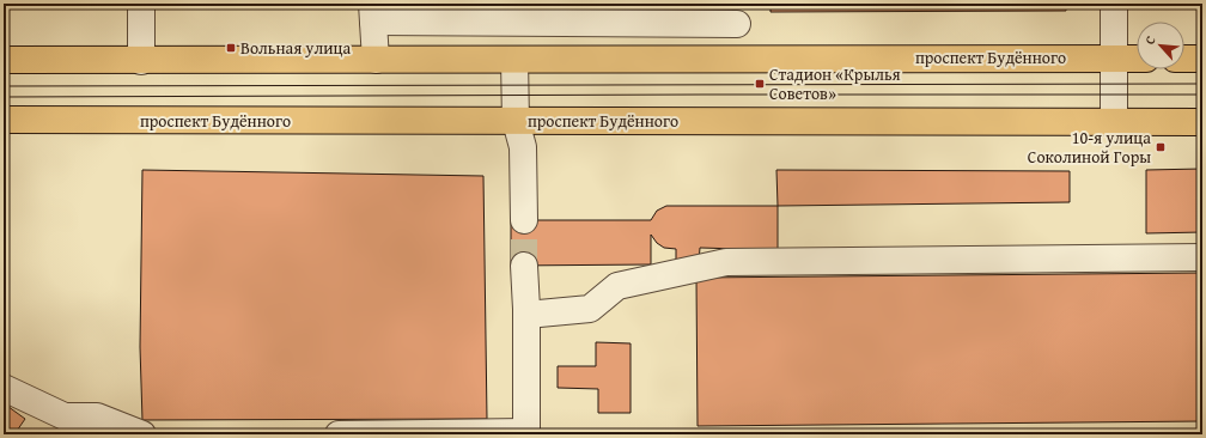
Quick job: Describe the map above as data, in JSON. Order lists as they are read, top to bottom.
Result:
{
  "streets": {
    "main road": ["проспект Будённого"]
  },
  "places": {
    "transit": ["Вольная улица", "Стадион «Крылья Советов»", "10-я улица Соколиной Горы"]
  },
  "north": "top left"
}
